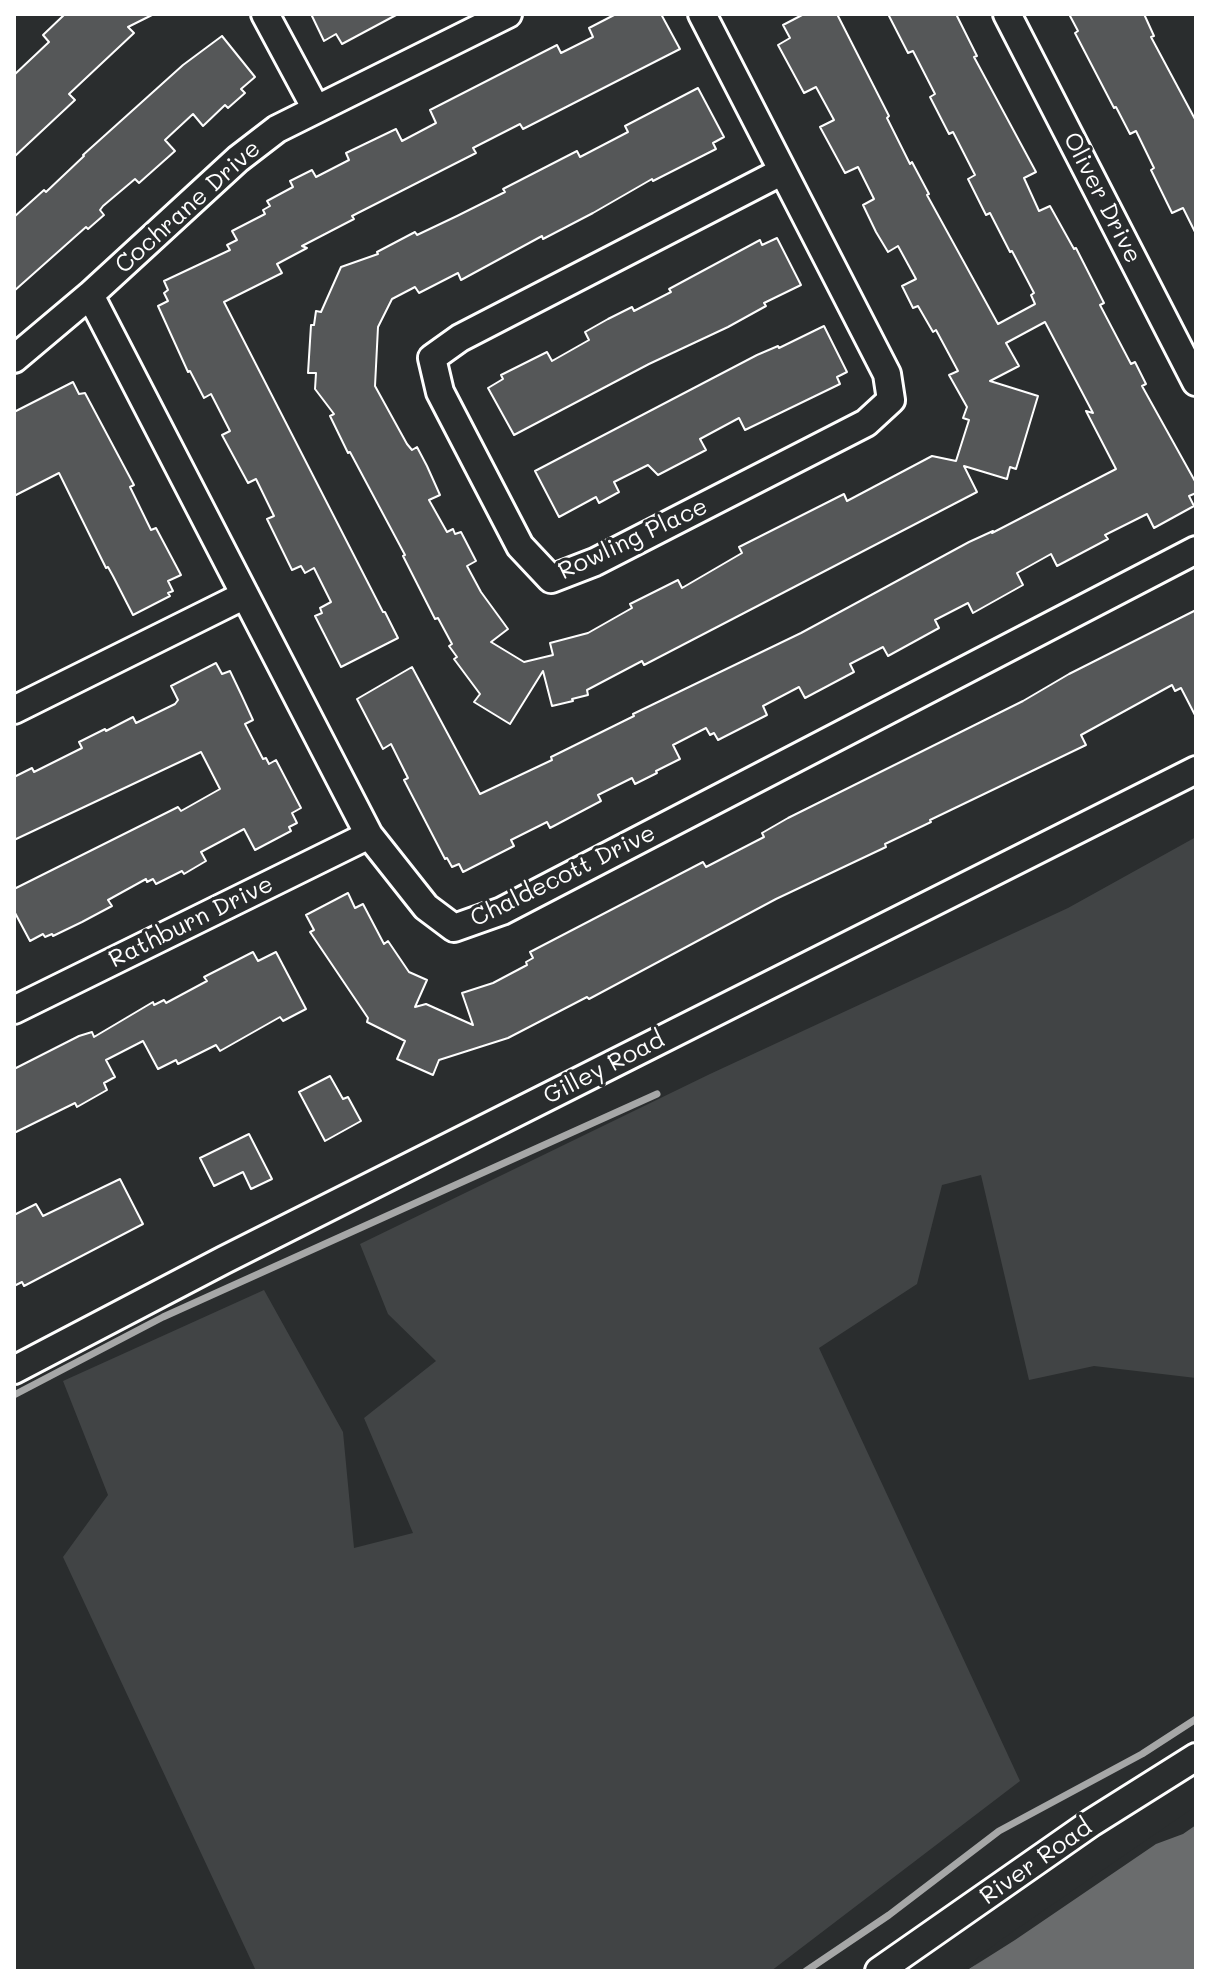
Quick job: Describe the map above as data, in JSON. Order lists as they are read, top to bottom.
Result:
{
  "streets": {
    "street": [
      "Oliver Drive",
      "Cochrane Drive",
      "Rowling Place",
      "Chaldecott Drive",
      "Rathburn Drive",
      "Gilley Road",
      "River Road"
    ]
  },
  "crossings": [
    ["Cochrane Drive", "Chaldecott Drive"],
    ["Chaldecott Drive", "Rathburn Drive"]
  ]
}
